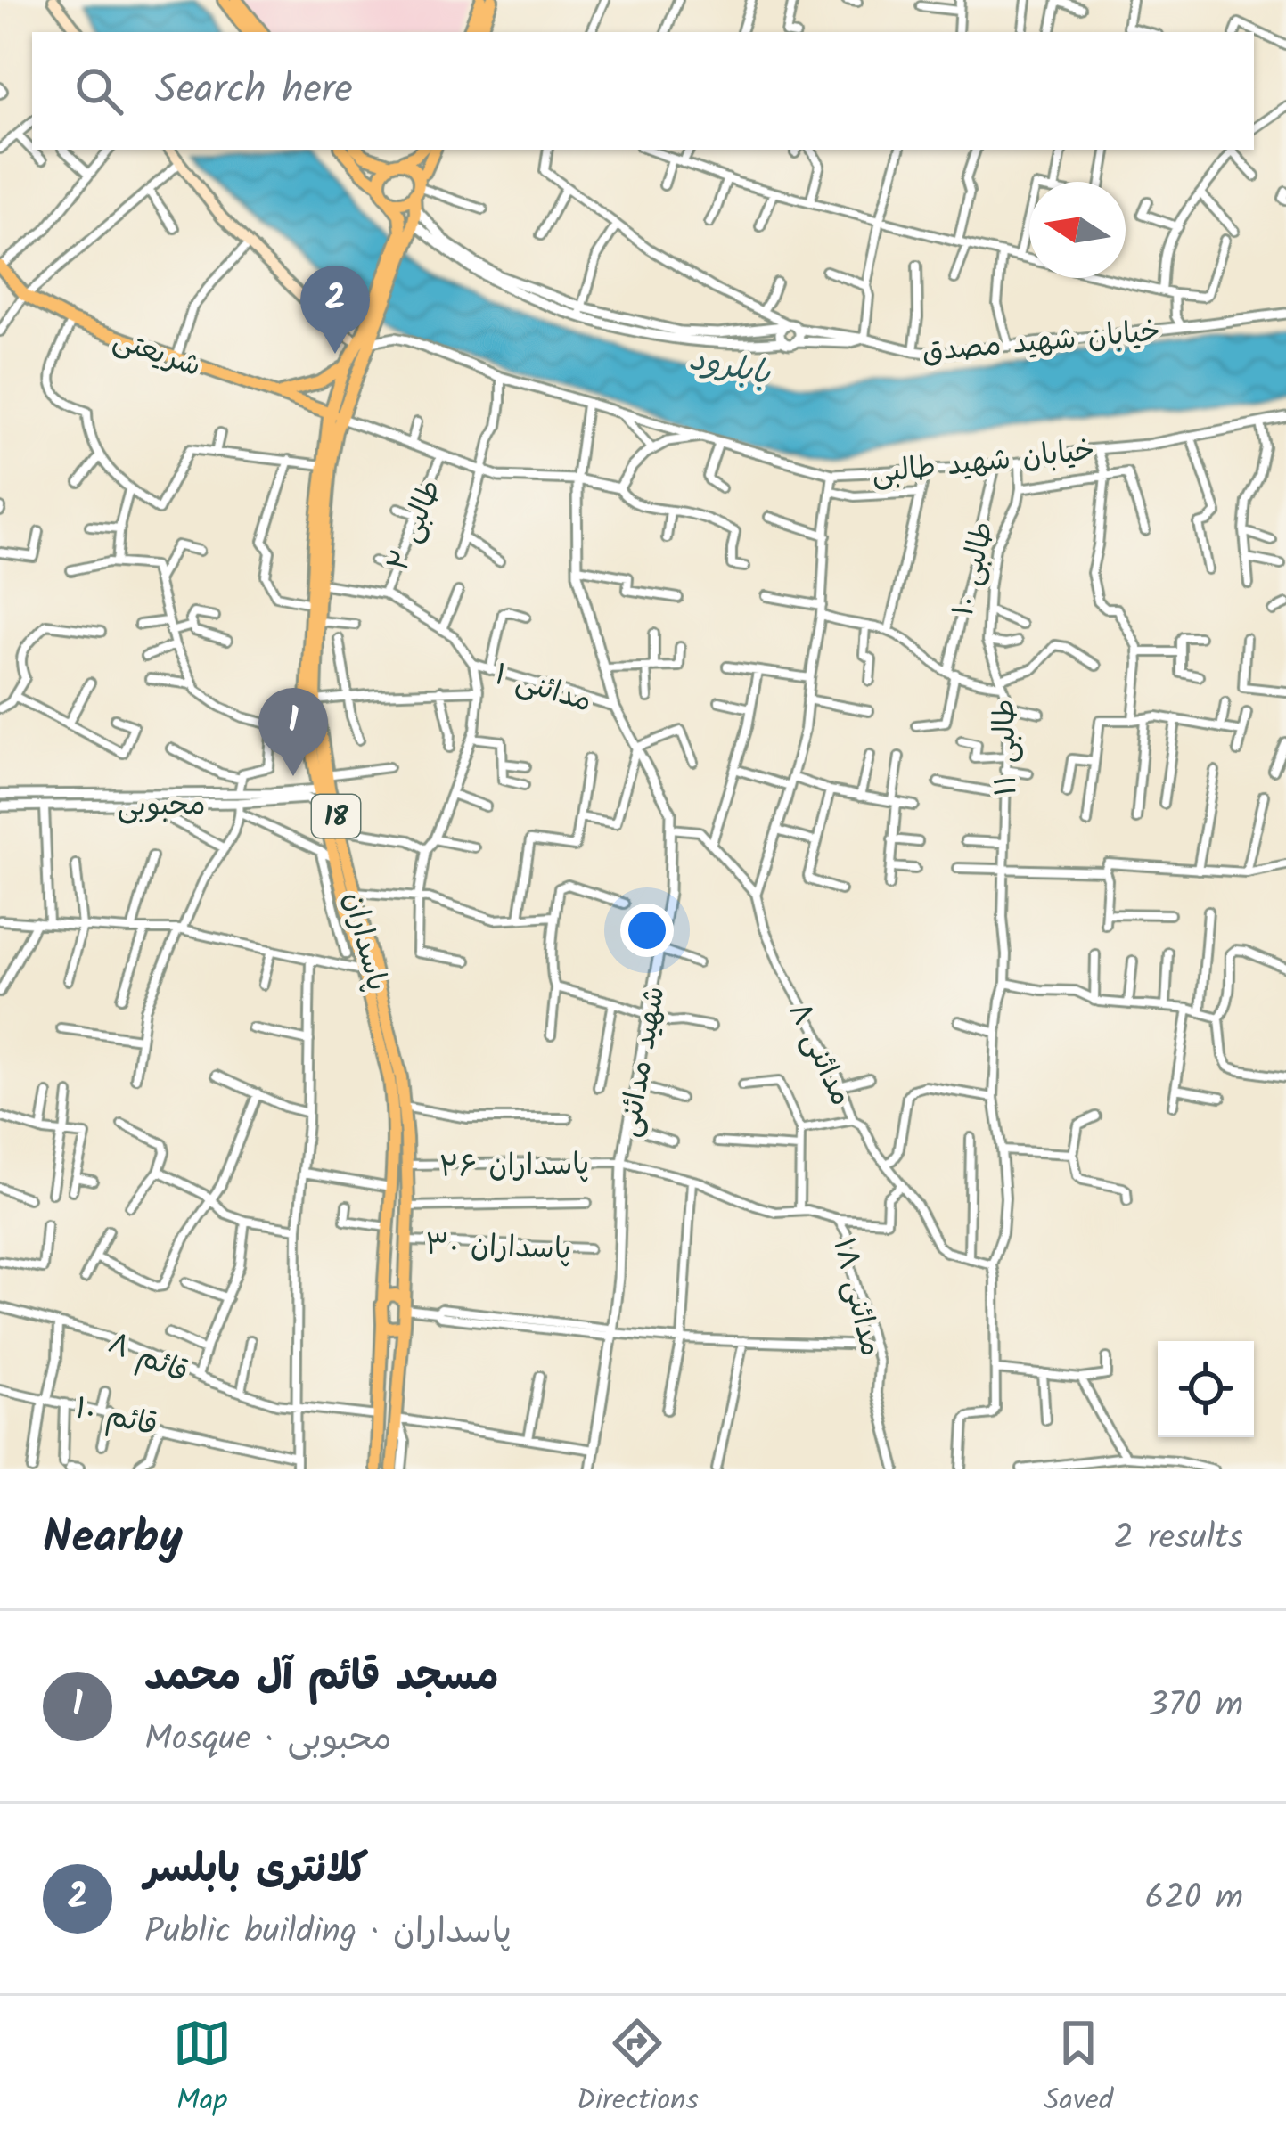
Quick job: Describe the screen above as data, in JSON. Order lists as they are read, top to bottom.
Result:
{
  "streets": {
    "main road": ["شریعتی", "18", "پاسداران"],
    "street": [
      "خیابان شهید مصدق",
      "خیابان شهید طالبی",
      "طالبی ۲",
      "طالبی ۱۰",
      "مدائنی ۱",
      "طالبی ۱۱",
      "محبوبی",
      "مدائنی ۸",
      "شهید مدائنی",
      "پاسداران ۲۶",
      "پاسداران ۳۰",
      "مدائنی ۱۸",
      "قائم ۸",
      "قائم ۱۰"
    ]
  },
  "crossings": [
    ["شریعتی", "پاسداران"],
    ["خیابان شهید طالبی", "طالبی ۱۰"],
    ["خیابان شهید طالبی", "طالبی ۱۱"],
    ["خیابان شهید طالبی", "پاسداران"],
    ["مدائنی ۱", "شهید مدائنی"],
    ["طالبی ۱۱", "مدائنی ۸"],
    ["محبوبی", "پاسداران"],
    ["18", "پاسداران"],
    ["18", "قائم ۸"],
    ["پاسداران", "پاسداران ۲۶"],
    ["پاسداران", "پاسداران ۳۰"],
    ["مدائنی ۸", "شهید مدائنی"],
    ["شهید مدائنی", "پاسداران ۲۶"],
    ["شهید مدائنی", "مدائنی ۱۸"],
    ["پاسداران ۲۶", "مدائنی ۱۸"]
  ],
  "water": ["بابلرود"],
  "north": "left",
  "page": {
    "search": "Search here",
    "pins": ["2", "1"],
    "heading": ["Nearby", "2 results"],
    "list": [
      {
        "mark": "1",
        "name": "مسجد قائم آل محمد",
        "note": "Mosque · محبوبی",
        "value": "370 m"
      },
      {
        "mark": "2",
        "name": "کلانتری بابلسر",
        "note": "Public building · پاسداران",
        "value": "620 m"
      }
    ],
    "nav": ["Map", "Directions", "Saved"]
  }
}
